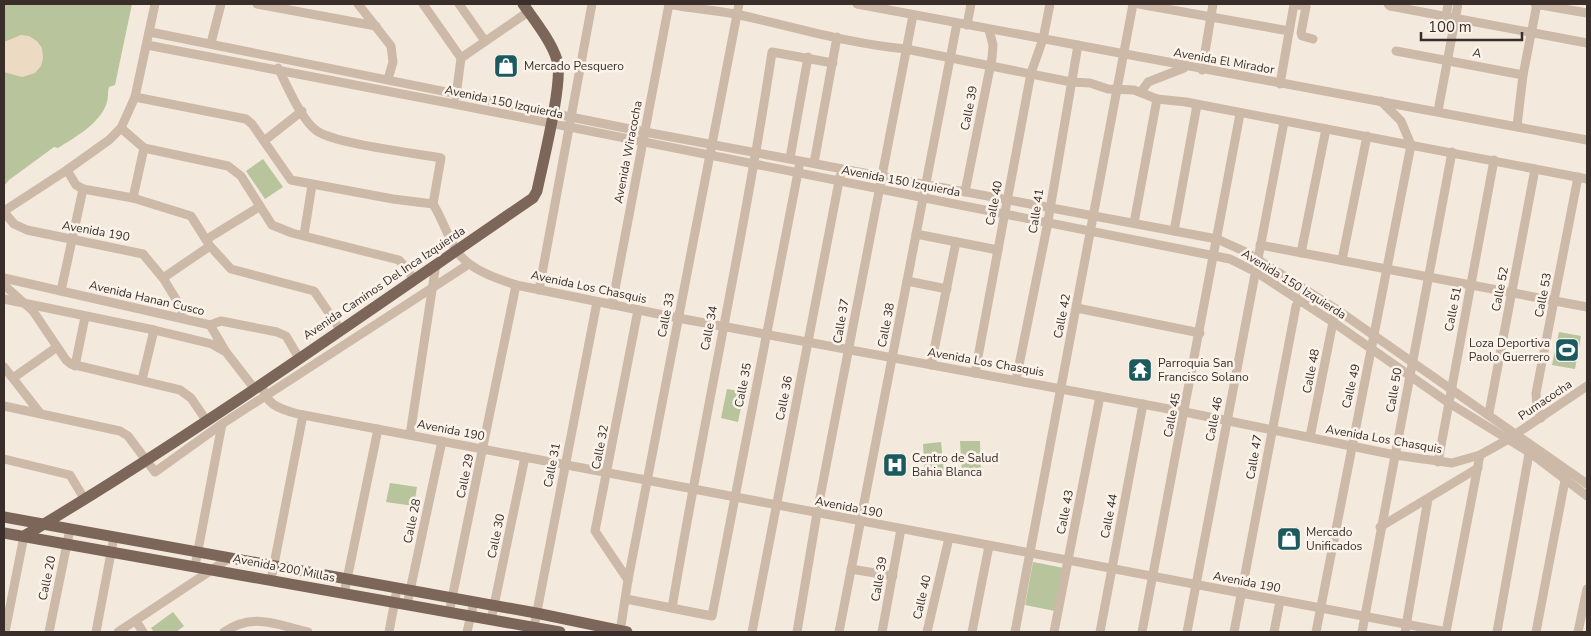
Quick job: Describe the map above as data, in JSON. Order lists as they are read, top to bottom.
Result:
{
  "streets": {
    "main road": ["Avenida Caminos Del Inca Izquierda", "Avenida 200 Millas"],
    "street": [
      "A",
      "Avenida El Mirador",
      "Avenida 150 Izquierda",
      "Calle 39",
      "Avenida Wiracocha",
      "Calle 40",
      "Calle 41",
      "Avenida 190",
      "Avenida Los Chasquis",
      "Calle 52",
      "Calle 53",
      "Avenida Hanan Cusco",
      "Calle 51",
      "Calle 33",
      "Calle 42",
      "Calle 37",
      "Calle 38",
      "Calle 34",
      "Calle 48",
      "Calle 35",
      "Calle 49",
      "Calle 50",
      "Calle 36",
      "Pumacocha",
      "Calle 45",
      "Calle 46",
      "Calle 32",
      "Calle 47",
      "Calle 31",
      "Calle 29",
      "Calle 43",
      "Calle 44",
      "Calle 28",
      "Calle 30",
      "Calle 20"
    ]
  },
  "crossings": [
    ["Avenida El Mirador", "Calle 39"],
    ["Avenida El Mirador", "Calle 40"],
    ["Avenida El Mirador", "Calle 41"],
    ["Avenida El Mirador", "Calle 42"],
    ["Avenida El Mirador", "Calle 37"],
    ["Avenida El Mirador", "Calle 38"],
    ["Avenida 150 Izquierda", "Calle 39"],
    ["Avenida 150 Izquierda", "Avenida Wiracocha"],
    ["Avenida 150 Izquierda", "Calle 40"],
    ["Avenida 150 Izquierda", "Calle 41"],
    ["Avenida 150 Izquierda", "Avenida Caminos Del Inca Izquierda"],
    ["Avenida 150 Izquierda", "Avenida Los Chasquis"],
    ["Avenida 150 Izquierda", "Calle 52"],
    ["Avenida 150 Izquierda", "Calle 51"],
    ["Avenida 150 Izquierda", "Calle 33"],
    ["Avenida 150 Izquierda", "Calle 42"],
    ["Avenida 150 Izquierda", "Calle 37"],
    ["Avenida 150 Izquierda", "Calle 38"],
    ["Avenida 150 Izquierda", "Calle 34"],
    ["Avenida 150 Izquierda", "Calle 48"],
    ["Avenida 150 Izquierda", "Calle 35"],
    ["Avenida 150 Izquierda", "Calle 49"],
    ["Avenida 150 Izquierda", "Calle 50"],
    ["Avenida 150 Izquierda", "Calle 36"],
    ["Avenida 150 Izquierda", "Pumacocha"],
    ["Avenida 150 Izquierda", "Calle 45"],
    ["Avenida 150 Izquierda", "Calle 46"],
    ["Avenida 150 Izquierda", "Calle 47"],
    ["Calle 39", "Avenida 190"],
    ["Avenida Wiracocha", "Avenida Los Chasquis"],
    ["Calle 40", "Avenida 190"],
    ["Calle 40", "Avenida Los Chasquis"],
    ["Calle 41", "Avenida Los Chasquis"],
    ["Avenida 190", "Avenida Hanan Cusco"],
    ["Avenida 190", "Calle 33"],
    ["Avenida 190", "Calle 42"],
    ["Avenida 190", "Calle 37"],
    ["Avenida 190", "Calle 38"],
    ["Avenida 190", "Calle 34"],
    ["Avenida 190", "Calle 35"],
    ["Avenida 190", "Calle 49"],
    ["Avenida 190", "Calle 50"],
    ["Avenida 190", "Calle 36"],
    ["Avenida 190", "Calle 45"],
    ["Avenida 190", "Calle 46"],
    ["Avenida 190", "Calle 32"],
    ["Avenida 190", "Calle 47"],
    ["Avenida 190", "Calle 31"],
    ["Avenida 190", "Calle 29"],
    ["Avenida 190", "Calle 43"],
    ["Avenida 190", "Calle 44"],
    ["Avenida 190", "Calle 28"],
    ["Avenida 190", "Calle 30"],
    ["Avenida Caminos Del Inca Izquierda", "Avenida Los Chasquis"],
    ["Avenida Caminos Del Inca Izquierda", "Avenida Hanan Cusco"],
    ["Avenida Caminos Del Inca Izquierda", "Avenida 200 Millas"],
    ["Avenida Los Chasquis", "Calle 51"],
    ["Avenida Los Chasquis", "Calle 33"],
    ["Avenida Los Chasquis", "Calle 42"],
    ["Avenida Los Chasquis", "Calle 37"],
    ["Avenida Los Chasquis", "Calle 38"],
    ["Avenida Los Chasquis", "Calle 34"],
    ["Avenida Los Chasquis", "Calle 48"],
    ["Avenida Los Chasquis", "Calle 35"],
    ["Avenida Los Chasquis", "Calle 49"],
    ["Avenida Los Chasquis", "Calle 50"],
    ["Avenida Los Chasquis", "Calle 36"],
    ["Avenida Los Chasquis", "Pumacocha"],
    ["Avenida Los Chasquis", "Calle 45"],
    ["Avenida Los Chasquis", "Calle 46"],
    ["Avenida Los Chasquis", "Calle 32"],
    ["Avenida Los Chasquis", "Calle 47"],
    ["Avenida Los Chasquis", "Calle 31"],
    ["Avenida Los Chasquis", "Calle 29"],
    ["Avenida Los Chasquis", "Calle 43"],
    ["Avenida Los Chasquis", "Calle 44"],
    ["Calle 53", "Pumacocha"],
    ["Calle 33", "Calle 32"],
    ["Calle 33", "Avenida 200 Millas"],
    ["Calle 34", "Calle 35"],
    ["Calle 31", "Avenida 200 Millas"],
    ["Calle 29", "Avenida 200 Millas"],
    ["Calle 28", "Avenida 200 Millas"],
    ["Calle 30", "Avenida 200 Millas"],
    ["Avenida 200 Millas", "Calle 20"]
  ],
  "places": {
    "shop": ["Mercado Pesquero", "Mercado Unificados"],
    "sports": ["Loza Deportiva Paolo Guerrero"],
    "temple": ["Parroquia San Francisco Solano"],
    "hospital": ["Centro de Salud Bahia Blanca"]
  },
  "scale_bar": "100 m"
}
